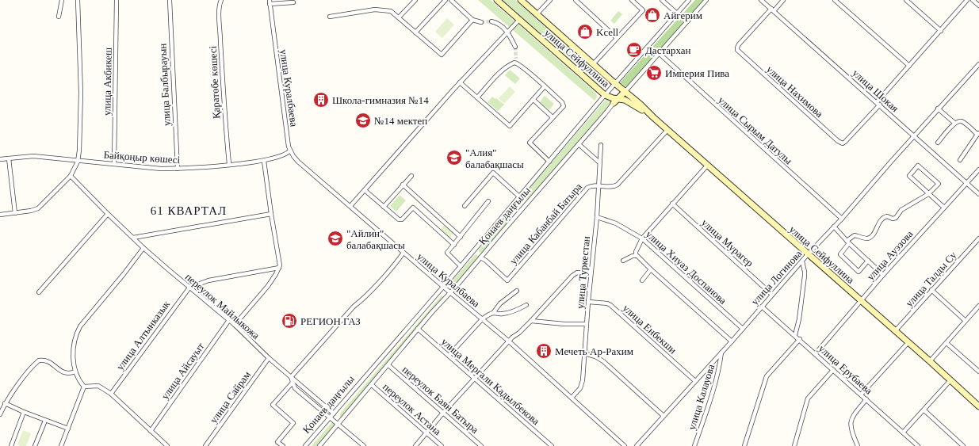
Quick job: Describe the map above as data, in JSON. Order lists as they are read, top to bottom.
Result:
{
  "streets": {
    "main road": ["улица Сейфуллина", "Қонаев даңғылы"],
    "street": [
      "улица Акбикеш",
      "Қаратөбе көшесі",
      "улица Балбырауын",
      "улица Куралбаева",
      "улица Шокая",
      "улица Нахимова",
      "улица Сырым Датулы",
      "Байқоңыр көшесі",
      "улица Кабанбай Батыра",
      "улица Мурагер",
      "улица Ауэзова",
      "улица Хиуаз Доспанова",
      "улица Туркестан",
      "улица Логинова",
      "улица Талды Су",
      "переулок Майлыкожа",
      "улица Енбекши",
      "улица Алтынказык",
      "улица Ерубаева",
      "улица Айсауыт",
      "улица Мергали Кадылбекова",
      "улица Сайрам",
      "улица Калауова",
      "переулок Баян Батыра",
      "переулок Астана"
    ]
  },
  "crossings": [
    ["улица Сейфуллина", "Қонаев даңғылы"],
    ["улица Сейфуллина", "улица Кабанбай Батыра"],
    ["улица Сейфуллина", "улица Ауэзова"],
    ["улица Сейфуллина", "улица Логинова"],
    ["улица Сейфуллина", "улица Талды Су"],
    ["улица Акбикеш", "Байқоңыр көшесі"],
    ["Қаратөбе көшесі", "Байқоңыр көшесі"],
    ["улица Балбырауын", "Байқоңыр көшесі"],
    ["улица Куралбаева", "Байқоңыр көшесі"],
    ["улица Куралбаева", "Қонаев даңғылы"],
    ["улица Куралбаева", "улица Туркестан"],
    ["улица Шокая", "улица Нахимова"],
    ["улица Шокая", "улица Ауэзова"],
    ["улица Шокая", "улица Логинова"],
    ["улица Сырым Датулы", "Қонаев даңғылы"],
    ["улица Сырым Датулы", "улица Логинова"],
    ["Қонаев даңғылы", "улица Кабанбай Батыра"],
    ["Қонаев даңғылы", "переулок Майлыкожа"],
    ["Қонаев даңғылы", "улица Мергали Кадылбекова"],
    ["Қонаев даңғылы", "переулок Баян Батыра"],
    ["Қонаев даңғылы", "переулок Астана"],
    ["улица Кабанбай Батыра", "улица Туркестан"],
    ["улица Мурагер", "улица Логинова"],
    ["улица Ауэзова", "улица Ерубаева"],
    ["улица Хиуаз Доспанова", "улица Туркестан"],
    ["улица Хиуаз Доспанова", "улица Логинова"],
    ["улица Туркестан", "улица Енбекши"],
    ["улица Логинова", "улица Енбекши"],
    ["улица Логинова", "улица Ерубаева"],
    ["улица Логинова", "улица Калауова"],
    ["переулок Майлыкожа", "улица Алтынказык"],
    ["переулок Майлыкожа", "улица Айсауыт"],
    ["переулок Майлыкожа", "улица Сайрам"]
  ],
  "districts": ["61 КВАРТАЛ"],
  "places": {
    "shop": ["Айгерим", "Kcell"],
    "cafe": ["Дастархан"],
    "supermarket": ["Империя Пива"],
    "building": ["Школа-гимназия №14", "Мечеть Ар-Рахим"],
    "school or university": ["№14 мектеп", "\"Алия\" балабақшасы", "\"Айлин\" балабақшасы"],
    "fuel station": ["РЕГИОН ГАЗ"]
  }
}
